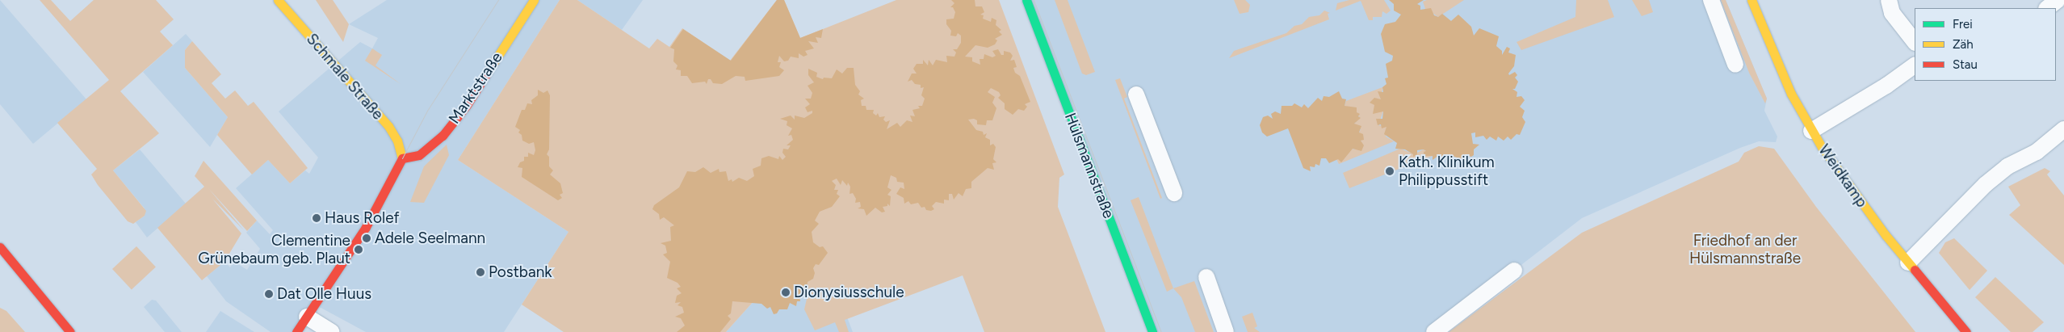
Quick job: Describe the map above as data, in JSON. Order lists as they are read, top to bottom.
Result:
{
  "streets": {
    "street": [
      "Schmale Straße",
      "Marktstraße",
      "Hülsmannstraße",
      "Weidkamp"
    ]
  },
  "crossings": [
    ["Schmale Straße", "Marktstraße"]
  ],
  "parks": ["Friedhof an der Hülsmannstraße"],
  "places": [
    "Kath. Klinikum Philippusstift",
    "Haus Rolef",
    "Adele Seelmann",
    "Clementine Grünebaum geb. Plaut",
    "Postbank",
    "Dionysiusschule",
    "Dat Olle Huus"
  ],
  "legend": ["Frei", "Zäh", "Stau"]
}
